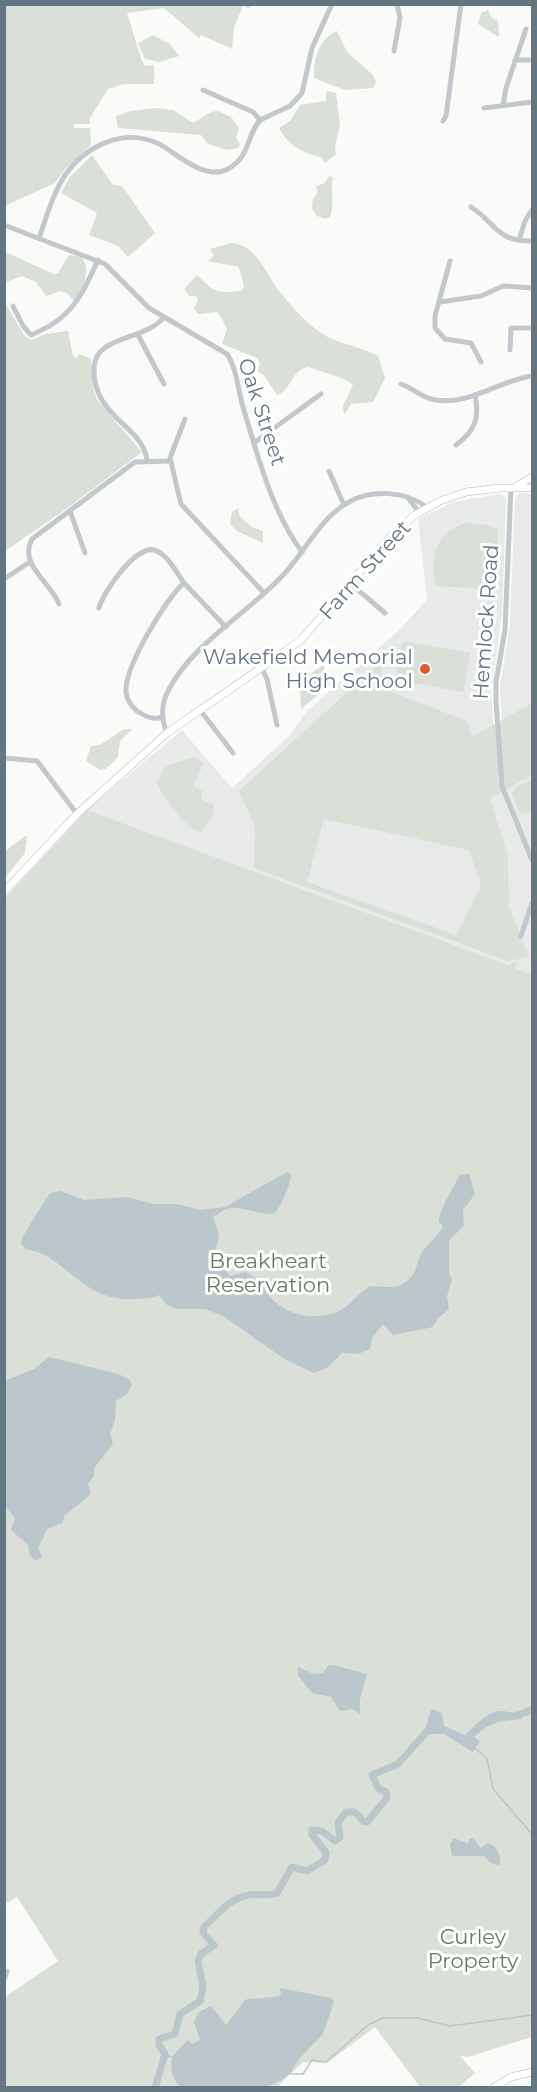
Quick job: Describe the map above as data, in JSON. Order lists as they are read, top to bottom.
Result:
{
  "streets": {
    "main road": ["Farm Street"],
    "street": ["Oak Street", "Hemlock Road"]
  },
  "crossings": [
    ["Farm Street", "Hemlock Road"]
  ],
  "parks": ["Breakheart Reservation", "Curley Property"],
  "places": ["Wakefield Memorial High School"]
}
